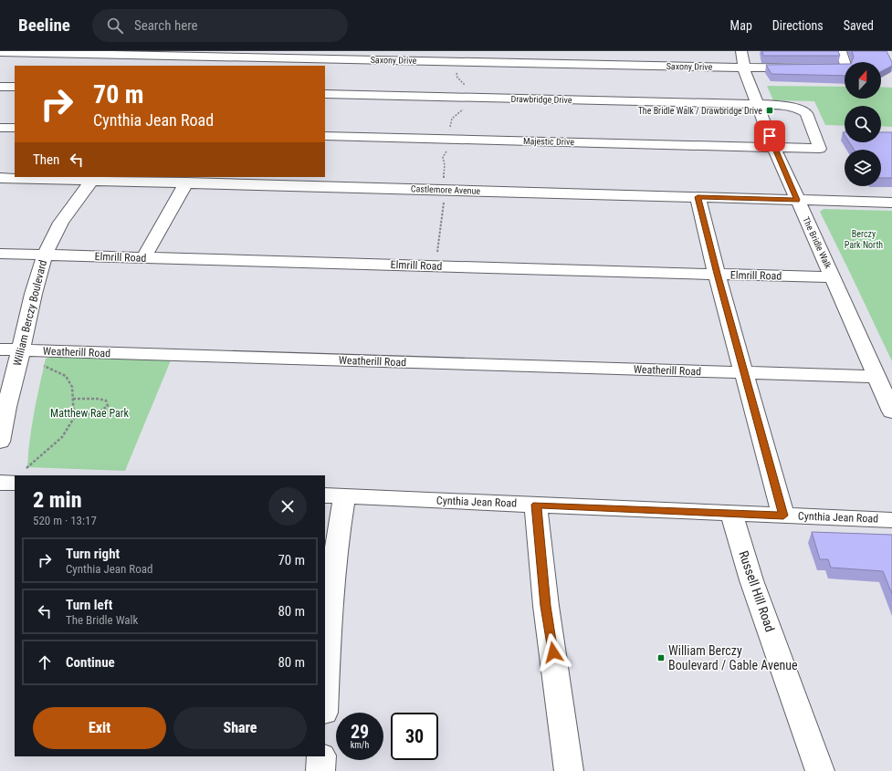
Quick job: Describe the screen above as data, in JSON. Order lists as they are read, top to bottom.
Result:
{
  "streets": {
    "street": [
      "Saxony Drive",
      "Drawbridge Drive",
      "Majestic Drive",
      "Castlemore Avenue",
      "The Bridle Walk",
      "Elmrill Road",
      "William Berczy Boulevard",
      "Weatherill Road",
      "Cynthia Jean Road",
      "Russell Hill Road"
    ]
  },
  "crossings": [
    ["Saxony Drive", "The Bridle Walk"],
    ["Drawbridge Drive", "Majestic Drive"],
    ["Drawbridge Drive", "The Bridle Walk"],
    ["Majestic Drive", "The Bridle Walk"],
    ["Castlemore Avenue", "The Bridle Walk"],
    ["Castlemore Avenue", "William Berczy Boulevard"],
    ["The Bridle Walk", "Elmrill Road"],
    ["Elmrill Road", "William Berczy Boulevard"],
    ["William Berczy Boulevard", "Weatherill Road"],
    ["Cynthia Jean Road", "Russell Hill Road"]
  ],
  "parks": ["Berczy Park North", "Matthew Rae Park"],
  "places": {
    "transit": ["The Bridle Walk / Drawbridge Drive", "William Berczy Boulevard / Gable Avenue"]
  },
  "north": "top",
  "page": {
    "header": "Beeline",
    "search": "Search here",
    "nav": ["Map", "Directions", "Saved"],
    "turn": ["70 m", "Cynthia Jean Road"],
    "then": "Then",
    "heading": ["2 min", "520 m · 13:17"],
    "list": [
      {
        "name": "Turn right",
        "note": "Cynthia Jean Road",
        "value": "70 m"
      },
      {
        "name": "Turn left",
        "note": "The Bridle Walk",
        "value": "80 m"
      },
      {
        "name": "Continue",
        "value": "80 m"
      }
    ],
    "buttons": ["Exit", "Share"],
    "speed": "29 km/h",
    "limit": "30"
  }
}
